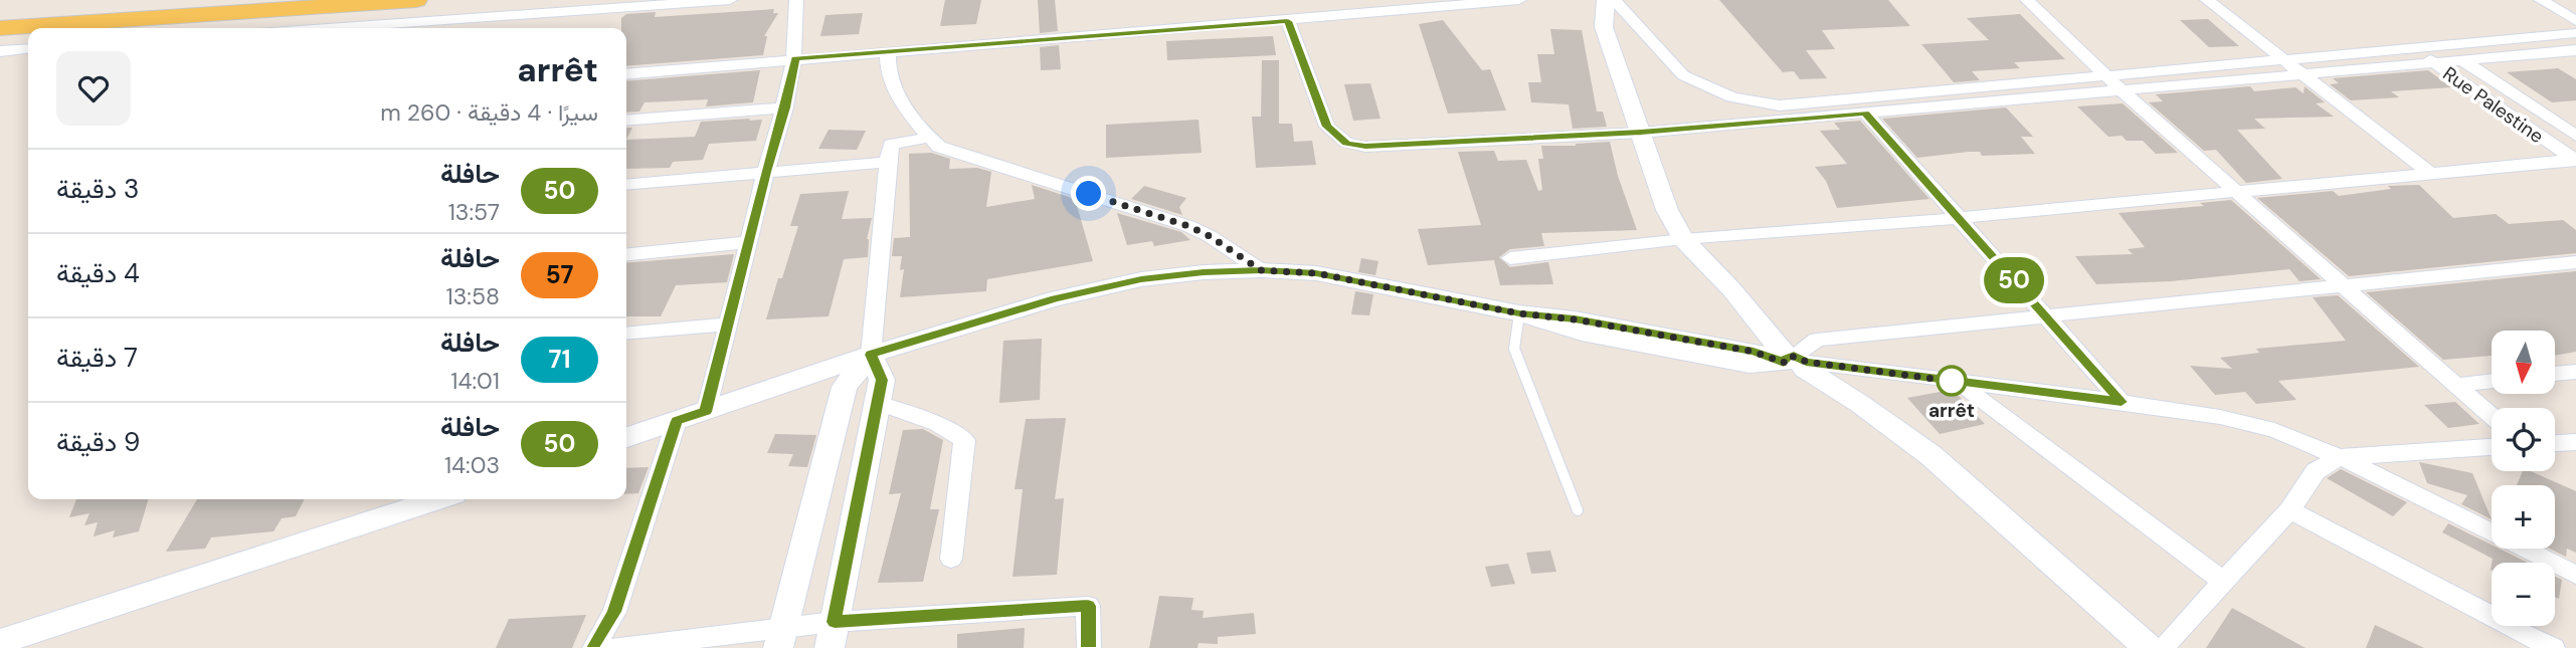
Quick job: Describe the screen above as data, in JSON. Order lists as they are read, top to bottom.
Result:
{
  "streets": {
    "street": ["Rue Palestine"]
  },
  "places": ["arrêt"],
  "lines": ["bus line 50"],
  "north": "bottom",
  "page": {
    "on_map": "50",
    "heading": ["arrêt", "سيرًا · 4 دقيقة · 260 m"],
    "list": [
      {
        "mark": "50",
        "name": "حافلة",
        "note": "13:57",
        "value": "3 دقيقة"
      },
      {
        "mark": "57",
        "name": "حافلة",
        "note": "13:58",
        "value": "4 دقيقة"
      },
      {
        "mark": "71",
        "name": "حافلة",
        "note": "14:01",
        "value": "7 دقيقة"
      },
      {
        "mark": "50",
        "name": "حافلة",
        "note": "14:03",
        "value": "9 دقيقة"
      }
    ],
    "map_buttons": ["+", "−"]
  }
}
